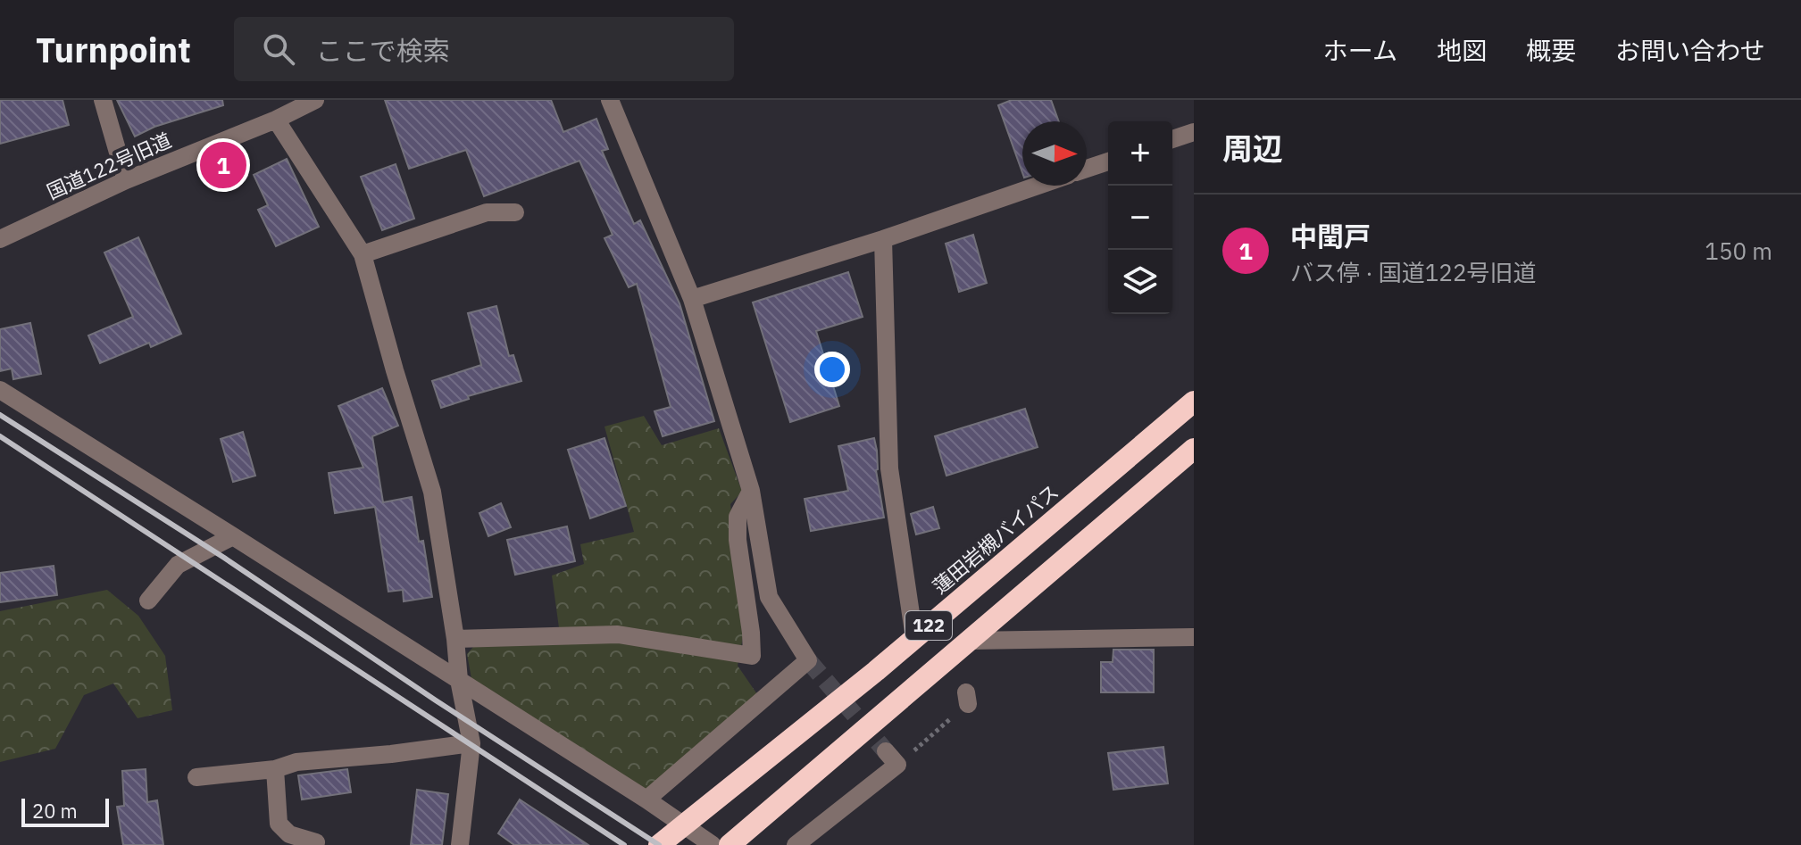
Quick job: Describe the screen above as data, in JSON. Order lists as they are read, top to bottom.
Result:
{
  "streets": {
    "highway": ["蓮田岩槻バイパス", "122"],
    "street": ["国道122号旧道"]
  },
  "scale_bar": "20 m",
  "north": "right",
  "page": {
    "header": "Turnpoint",
    "search": "ここで検索",
    "nav": [
      "ホーム",
      "地図",
      "概要",
      "お問い合わせ"
    ],
    "heading": "周辺",
    "map_buttons": ["+", "−"],
    "pins": "1",
    "list": [
      {
        "mark": "1",
        "name": "中閏戸",
        "note": "バス停 · 国道122号旧道",
        "value": "150 m"
      }
    ],
    "scale": "20 m"
  }
}
